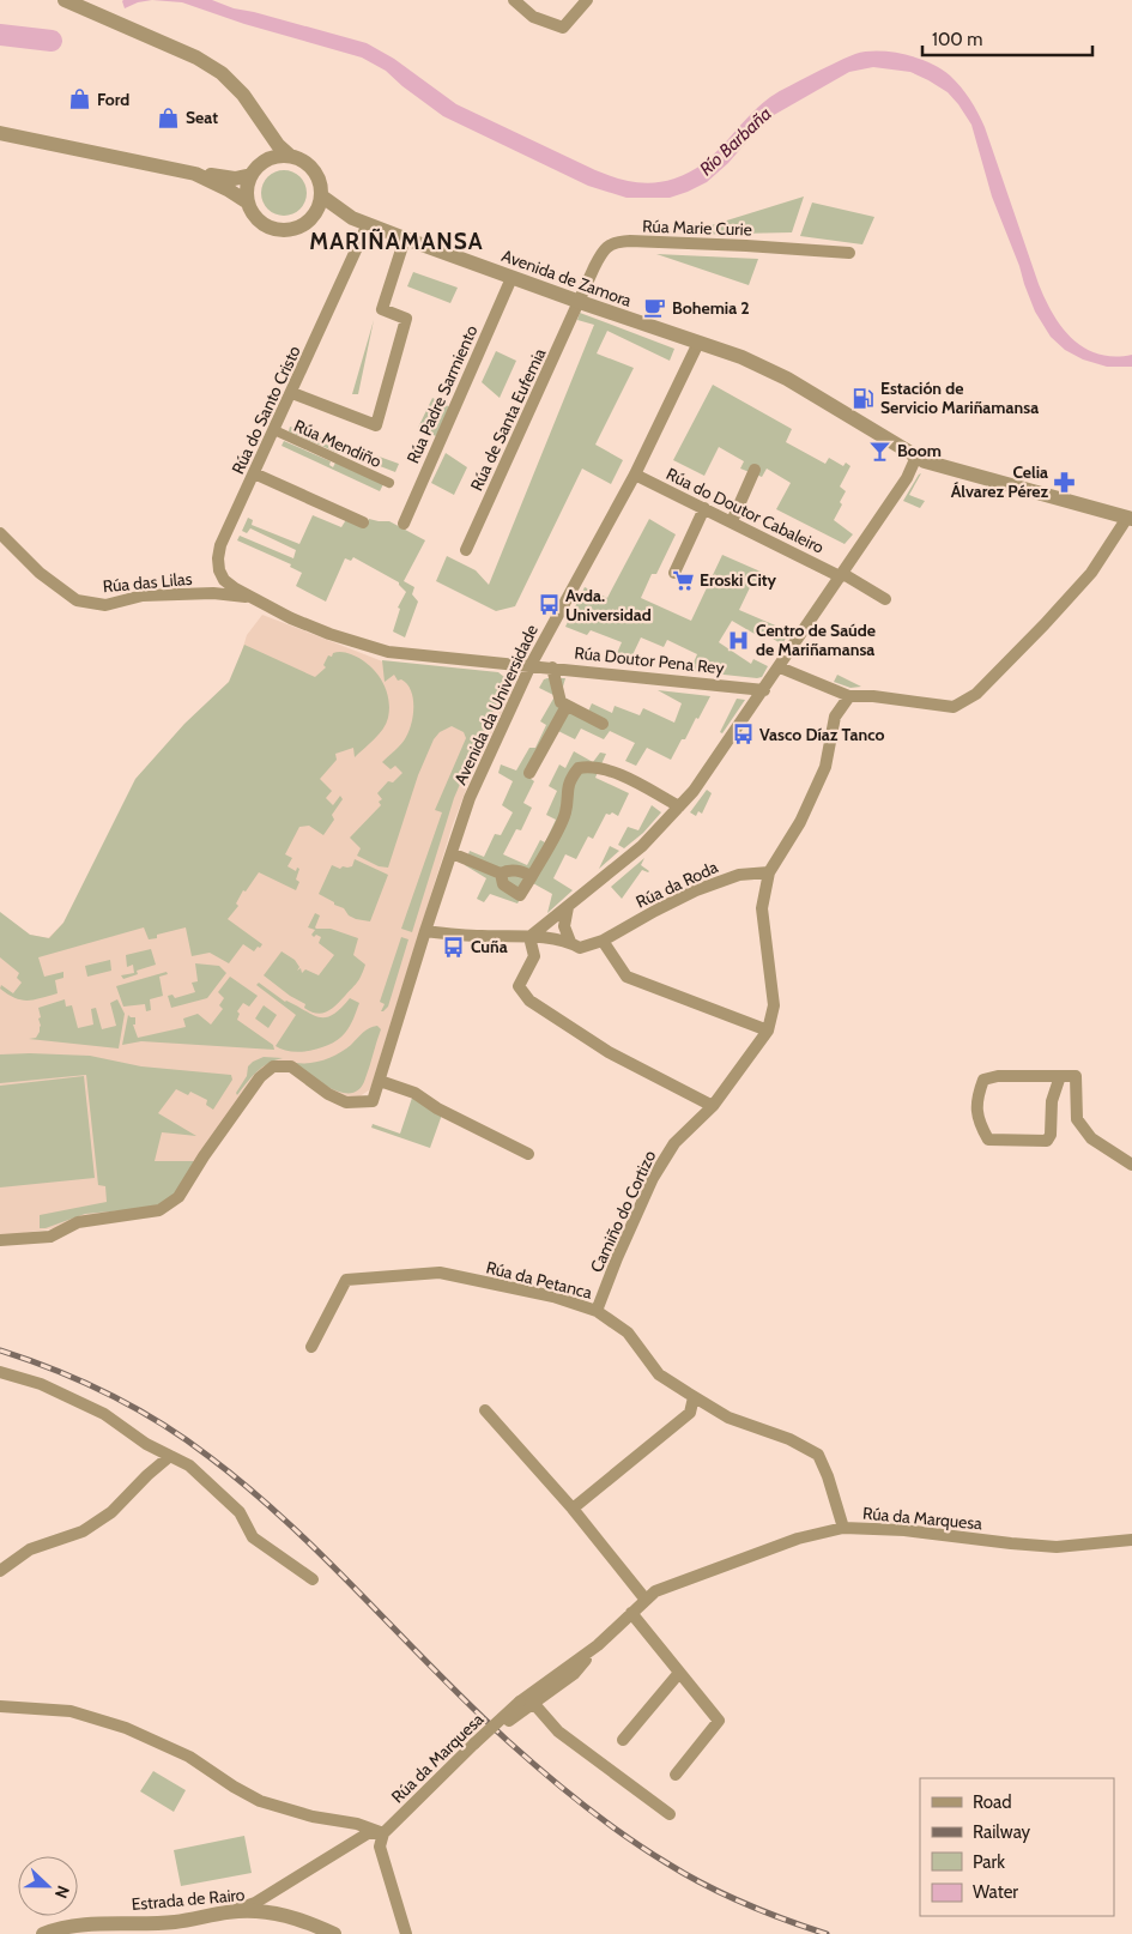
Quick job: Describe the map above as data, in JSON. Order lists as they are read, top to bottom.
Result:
{
  "streets": {
    "street": [
      "Rúa Marie Curie",
      "Avenida de Zamora",
      "Rúa Padre Sarmiento",
      "Rúa do Santo Cristo",
      "Rúa de Santa Eufemia",
      "Rúa Mendiño",
      "Rúa do Doutor Cabaleiro",
      "Rúa das Lilas",
      "Rúa Doutor Pena Rey",
      "Avenida da Universidade",
      "Rúa da Roda",
      "Camiño do Cortizo",
      "Rúa da Petanca",
      "Rúa da Marquesa",
      "Estrada de Rairo"
    ]
  },
  "crossings": [
    ["Rúa Marie Curie", "Avenida de Zamora"],
    ["Rúa Marie Curie", "Rúa de Santa Eufemia"],
    ["Avenida de Zamora", "Rúa Padre Sarmiento"],
    ["Avenida de Zamora", "Rúa do Santo Cristo"],
    ["Avenida de Zamora", "Rúa de Santa Eufemia"],
    ["Avenida de Zamora", "Avenida da Universidade"],
    ["Rúa do Santo Cristo", "Rúa Mendiño"],
    ["Rúa do Santo Cristo", "Rúa das Lilas"],
    ["Rúa do Santo Cristo", "Rúa Doutor Pena Rey"],
    ["Rúa do Santo Cristo", "Avenida da Universidade"],
    ["Rúa do Doutor Cabaleiro", "Avenida da Universidade"],
    ["Rúa Doutor Pena Rey", "Avenida da Universidade"],
    ["Avenida da Universidade", "Rúa da Roda"],
    ["Camiño do Cortizo", "Rúa da Petanca"],
    ["Rúa da Petanca", "Rúa da Marquesa"]
  ],
  "districts": ["MARIÑAMANSA"],
  "water": ["Río Barbaña"],
  "places": {
    "shop": ["Ford", "Seat"],
    "cafe": ["Bohemia 2"],
    "fuel station": ["Estación de Servicio Mariñamansa"],
    "bar": ["Boom"],
    "pharmacy": ["Celia Álvarez Pérez"],
    "supermarket": ["Eroski City"],
    "bus stop": ["Avda. Universidad", "Vasco Díaz Tanco", "Cuña"],
    "hospital": ["Centro de Saúde de Mariñamansa"]
  },
  "legend": [
    "Road",
    "Railway",
    "Park",
    "Water"
  ],
  "scale_bar": "100 m",
  "north": "right"
}
